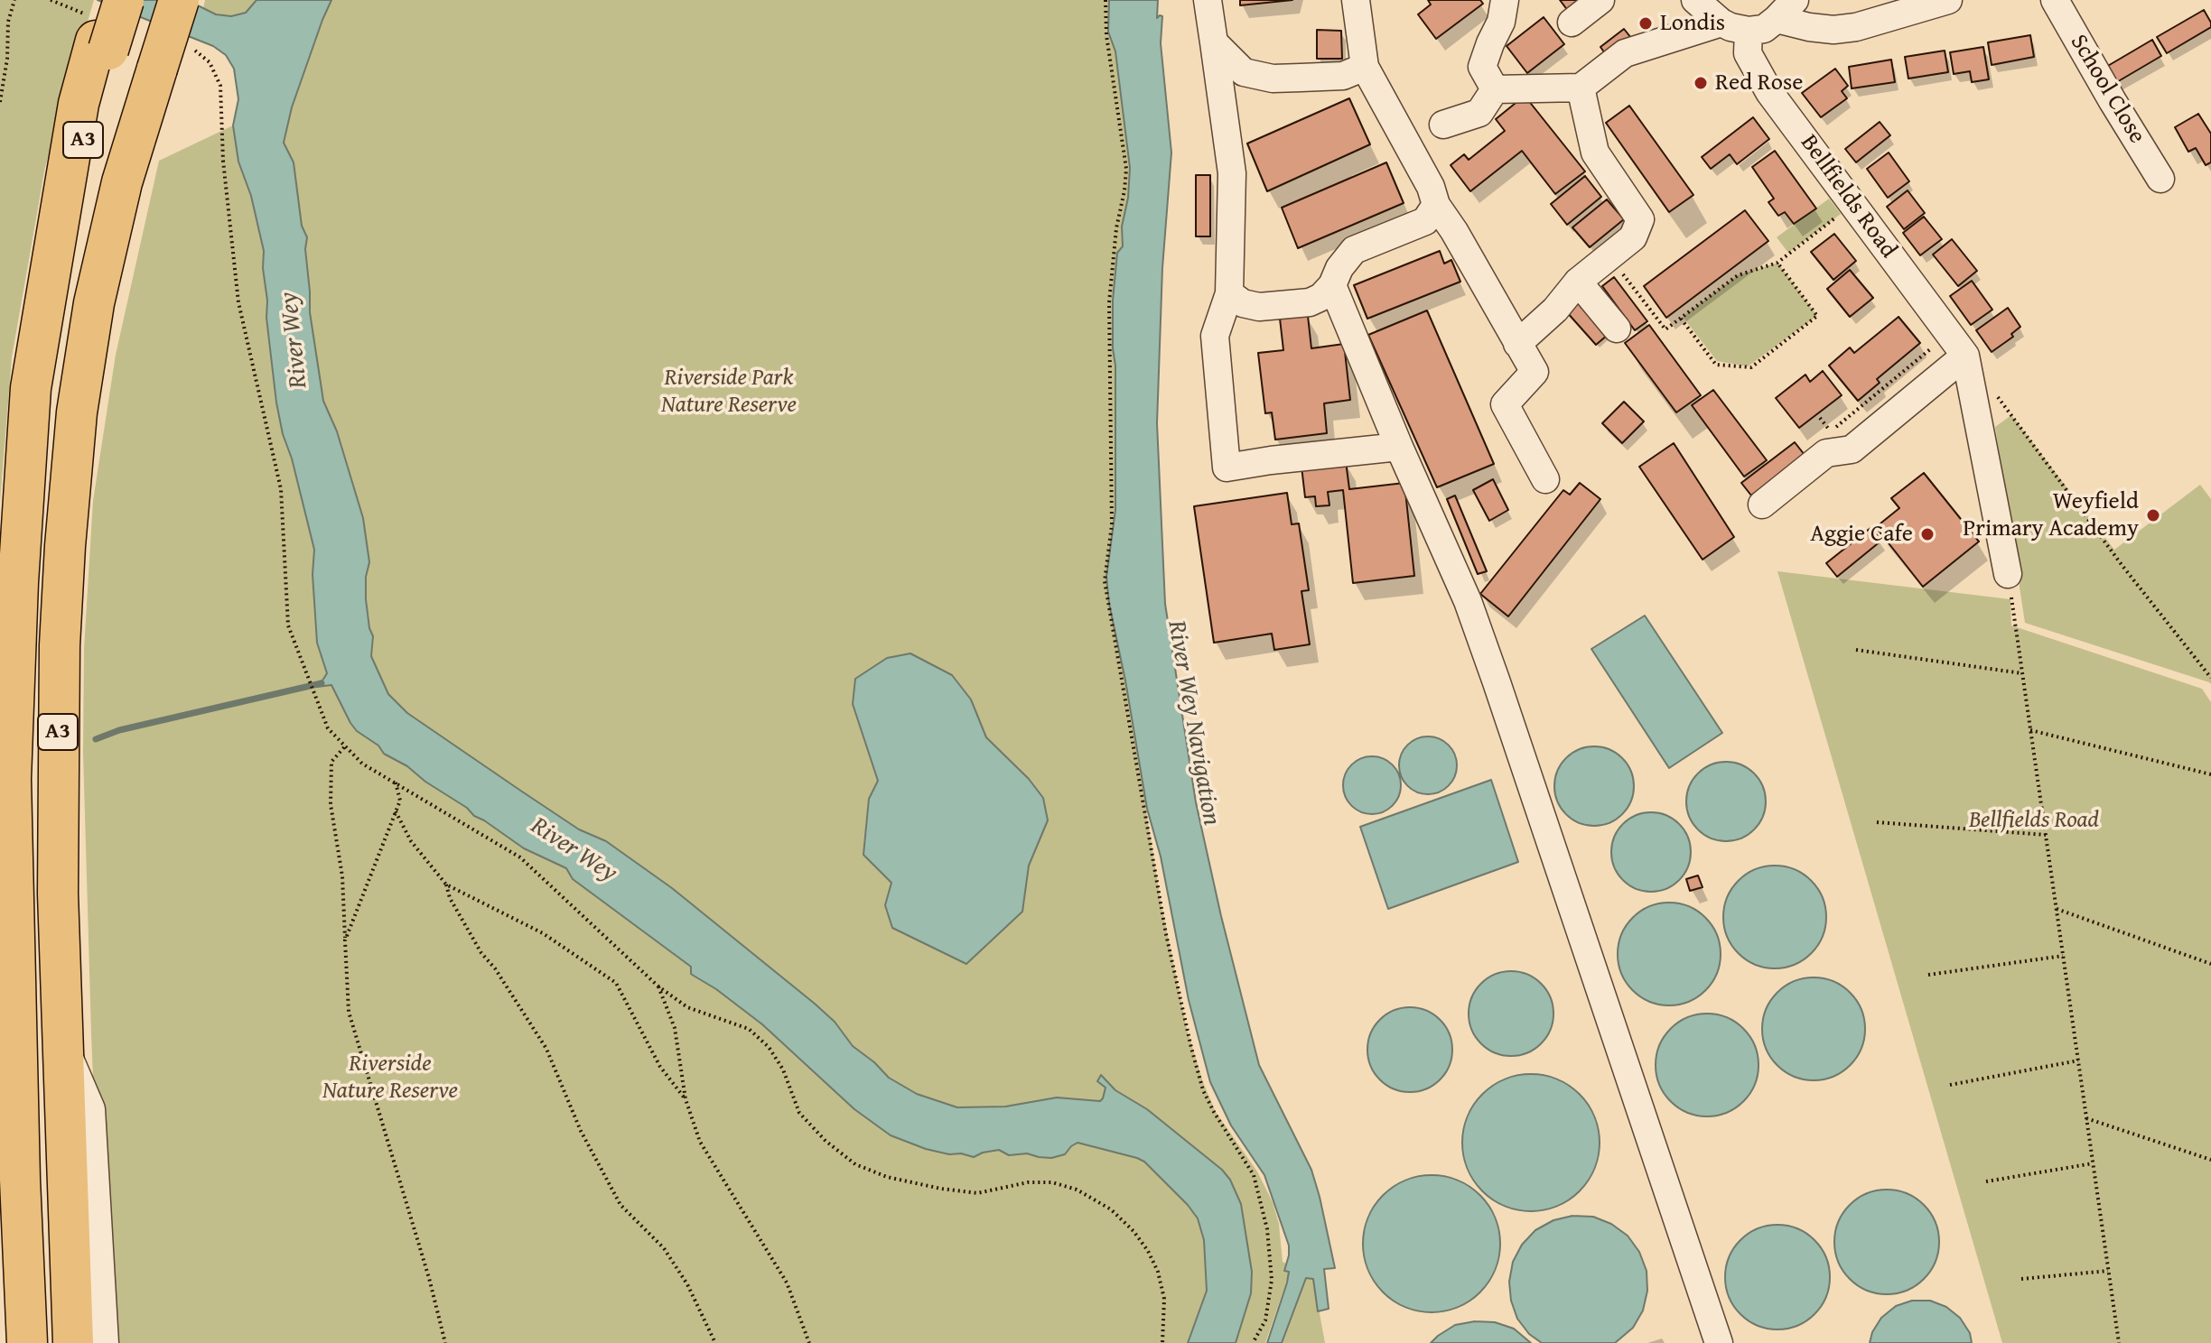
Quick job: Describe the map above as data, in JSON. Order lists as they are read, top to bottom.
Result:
{
  "streets": {
    "highway": ["A3"],
    "street": ["School Close", "Bellfields Road"]
  },
  "water": ["River Wey", "River Wey Navigation"],
  "parks": ["Riverside Park Nature Reserve", "Bellfields Road", "Riverside Nature Reserve"],
  "places": [
    "Londis",
    "Red Rose",
    "Weyfield Primary Academy",
    "Aggie Cafe"
  ]
}
